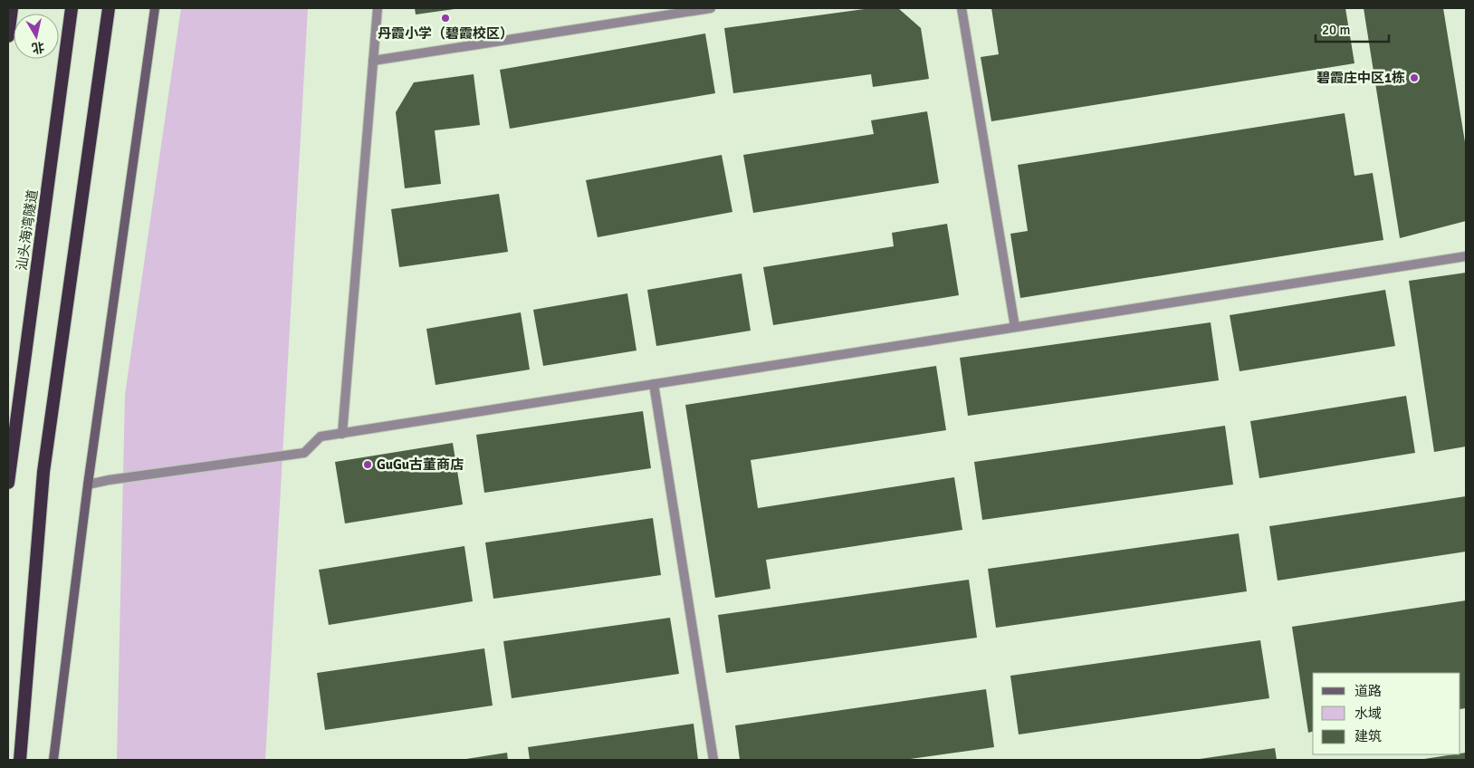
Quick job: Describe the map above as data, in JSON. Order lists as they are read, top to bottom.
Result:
{
  "streets": {
    "highway": ["汕头海湾隧道"]
  },
  "places": ["丹霞小学（碧霞校区）", "碧霞庄中区1栋", "GuGu古董商店"],
  "legend": ["道路", "水域", "建筑"],
  "scale_bar": "20 m",
  "north": "bottom"
}
